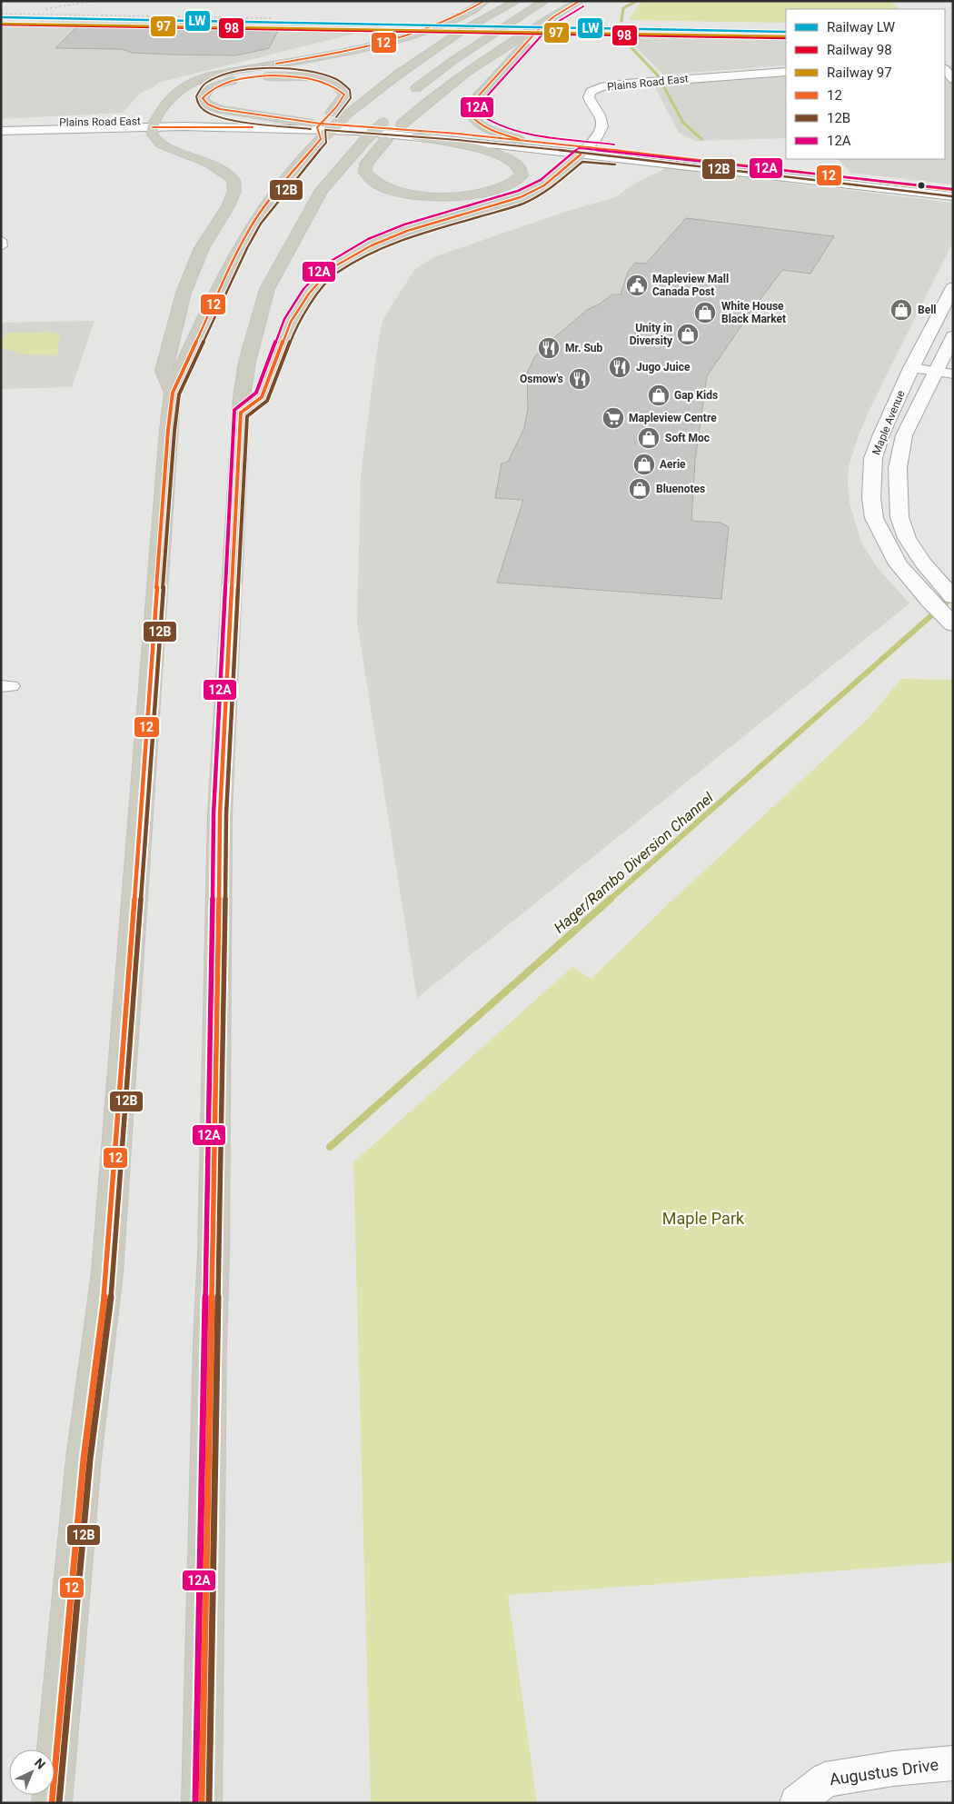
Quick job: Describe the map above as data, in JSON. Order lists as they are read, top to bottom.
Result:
{
  "streets": {
    "main road": ["Plains Road East", "Maple Avenue"],
    "street": ["Augustus Drive"]
  },
  "water": ["Hager/Rambo Diversion Channel"],
  "parks": ["Maple Park"],
  "places": {
    "public building": ["Mapleview Mall Canada Post"],
    "shop": [
      "Bell",
      "White House Black Market",
      "Unity in Diversity",
      "Gap Kids",
      "Soft Moc",
      "Aerie",
      "Bluenotes"
    ],
    "restaurant": ["Mr. Sub", "Jugo Juice", "Osmow's"],
    "supermarket": ["Mapleview Centre"]
  },
  "lines": [
    "transit line 12",
    "transit line 12A",
    "rail line LW",
    "rail line 97",
    "rail line 98",
    "transit line 12B"
  ],
  "legend": [
    "Railway LW",
    "Railway 98",
    "Railway 97",
    "12",
    "12B",
    "12A"
  ],
  "north": "top right"
}
